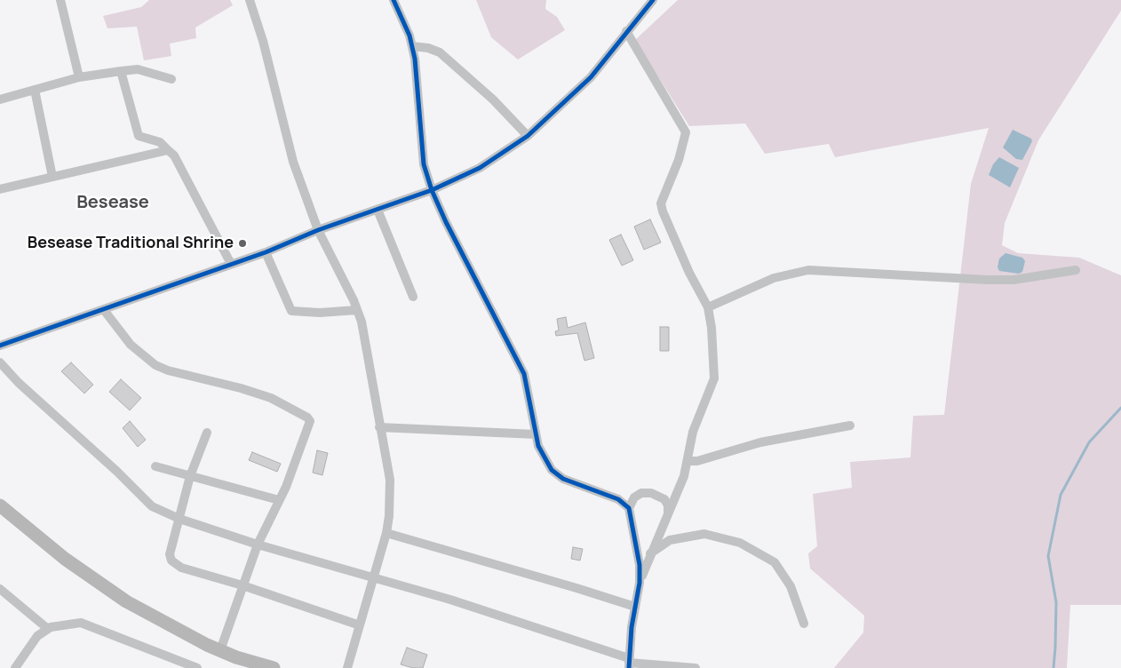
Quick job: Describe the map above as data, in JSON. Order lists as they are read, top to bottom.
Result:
{
  "districts": ["Besease"],
  "places": ["Besease Traditional Shrine"]
}
